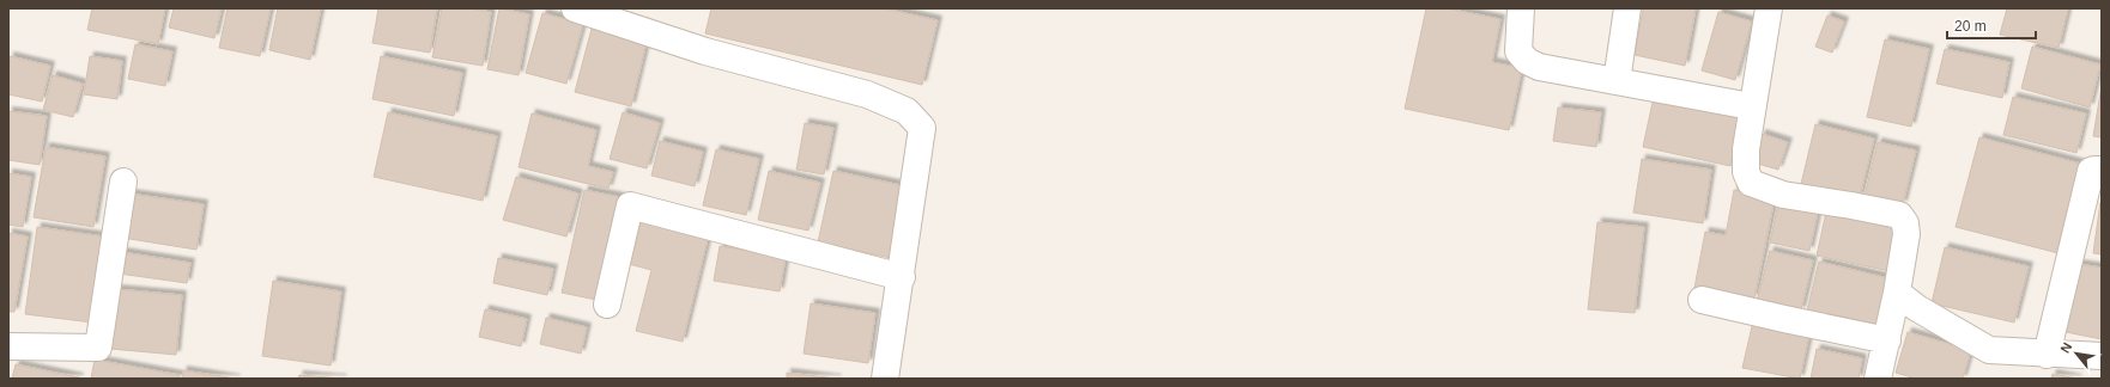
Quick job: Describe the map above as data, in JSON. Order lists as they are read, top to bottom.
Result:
{
  "scale_bar": "20 m",
  "north": "top left"
}
